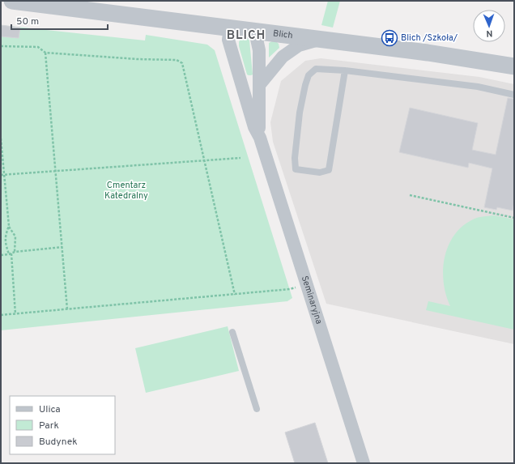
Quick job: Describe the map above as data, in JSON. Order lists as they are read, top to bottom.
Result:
{
  "streets": {
    "street": ["Blich", "Seminaryjna"]
  },
  "crossings": [
    ["Blich", "Seminaryjna"]
  ],
  "districts": ["BLICH"],
  "parks": ["Cmentarz Katedralny"],
  "places": {
    "bus stop": ["Blich /Szkoła/"]
  },
  "legend": ["Ulica", "Park", "Budynek"],
  "scale_bar": "50 m",
  "north": "bottom"
}
